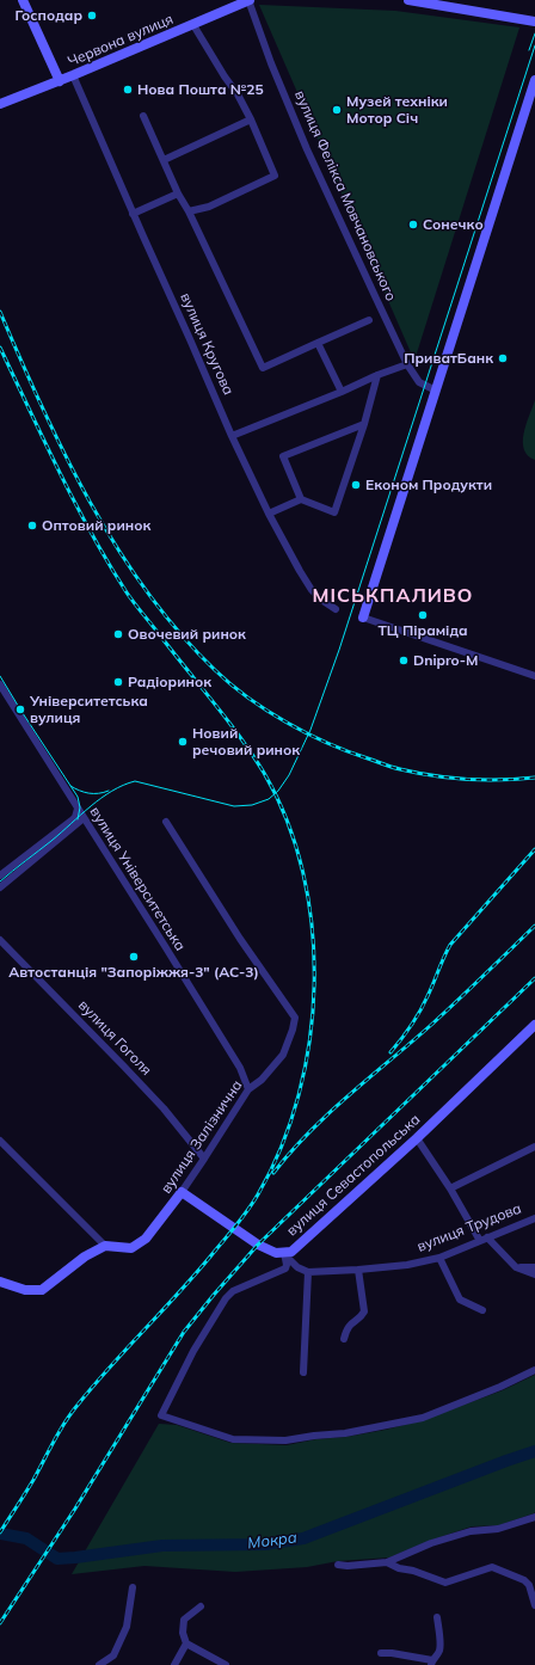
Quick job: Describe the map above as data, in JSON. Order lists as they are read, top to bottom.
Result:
{
  "streets": {
    "street": [
      "Червона вулиця",
      "вулиця Фелікса Мовчановського",
      "вулиця Кругова",
      "вулиця Університетська",
      "вулиця Гоголя",
      "вулиця Залізнична",
      "вулиця Севастопольська",
      "вулиця Трудова"
    ]
  },
  "crossings": [
    ["Червона вулиця", "вулиця Фелікса Мовчановського"],
    ["Червона вулиця", "вулиця Кругова"],
    ["вулиця Університетська", "вулиця Залізнична"],
    ["вулиця Гоголя", "вулиця Залізнична"]
  ],
  "districts": ["МІСЬКПАЛИВО"],
  "water": ["Мокра"],
  "places": [
    "Господар",
    "Нова Пошта №25",
    "Музей техніки Мотор Січ",
    "Сонечко",
    "ПриватБанк",
    "Економ Продукти",
    "Оптовий ринок",
    "ТЦ Піраміда",
    "Овочевий ринок",
    "Dnipro-M",
    "Радіоринок",
    "Університетська вулиця",
    "Новий речовий ринок",
    "Автостанція \"Запоріжжя-3\" (АС-3)"
  ]
}
